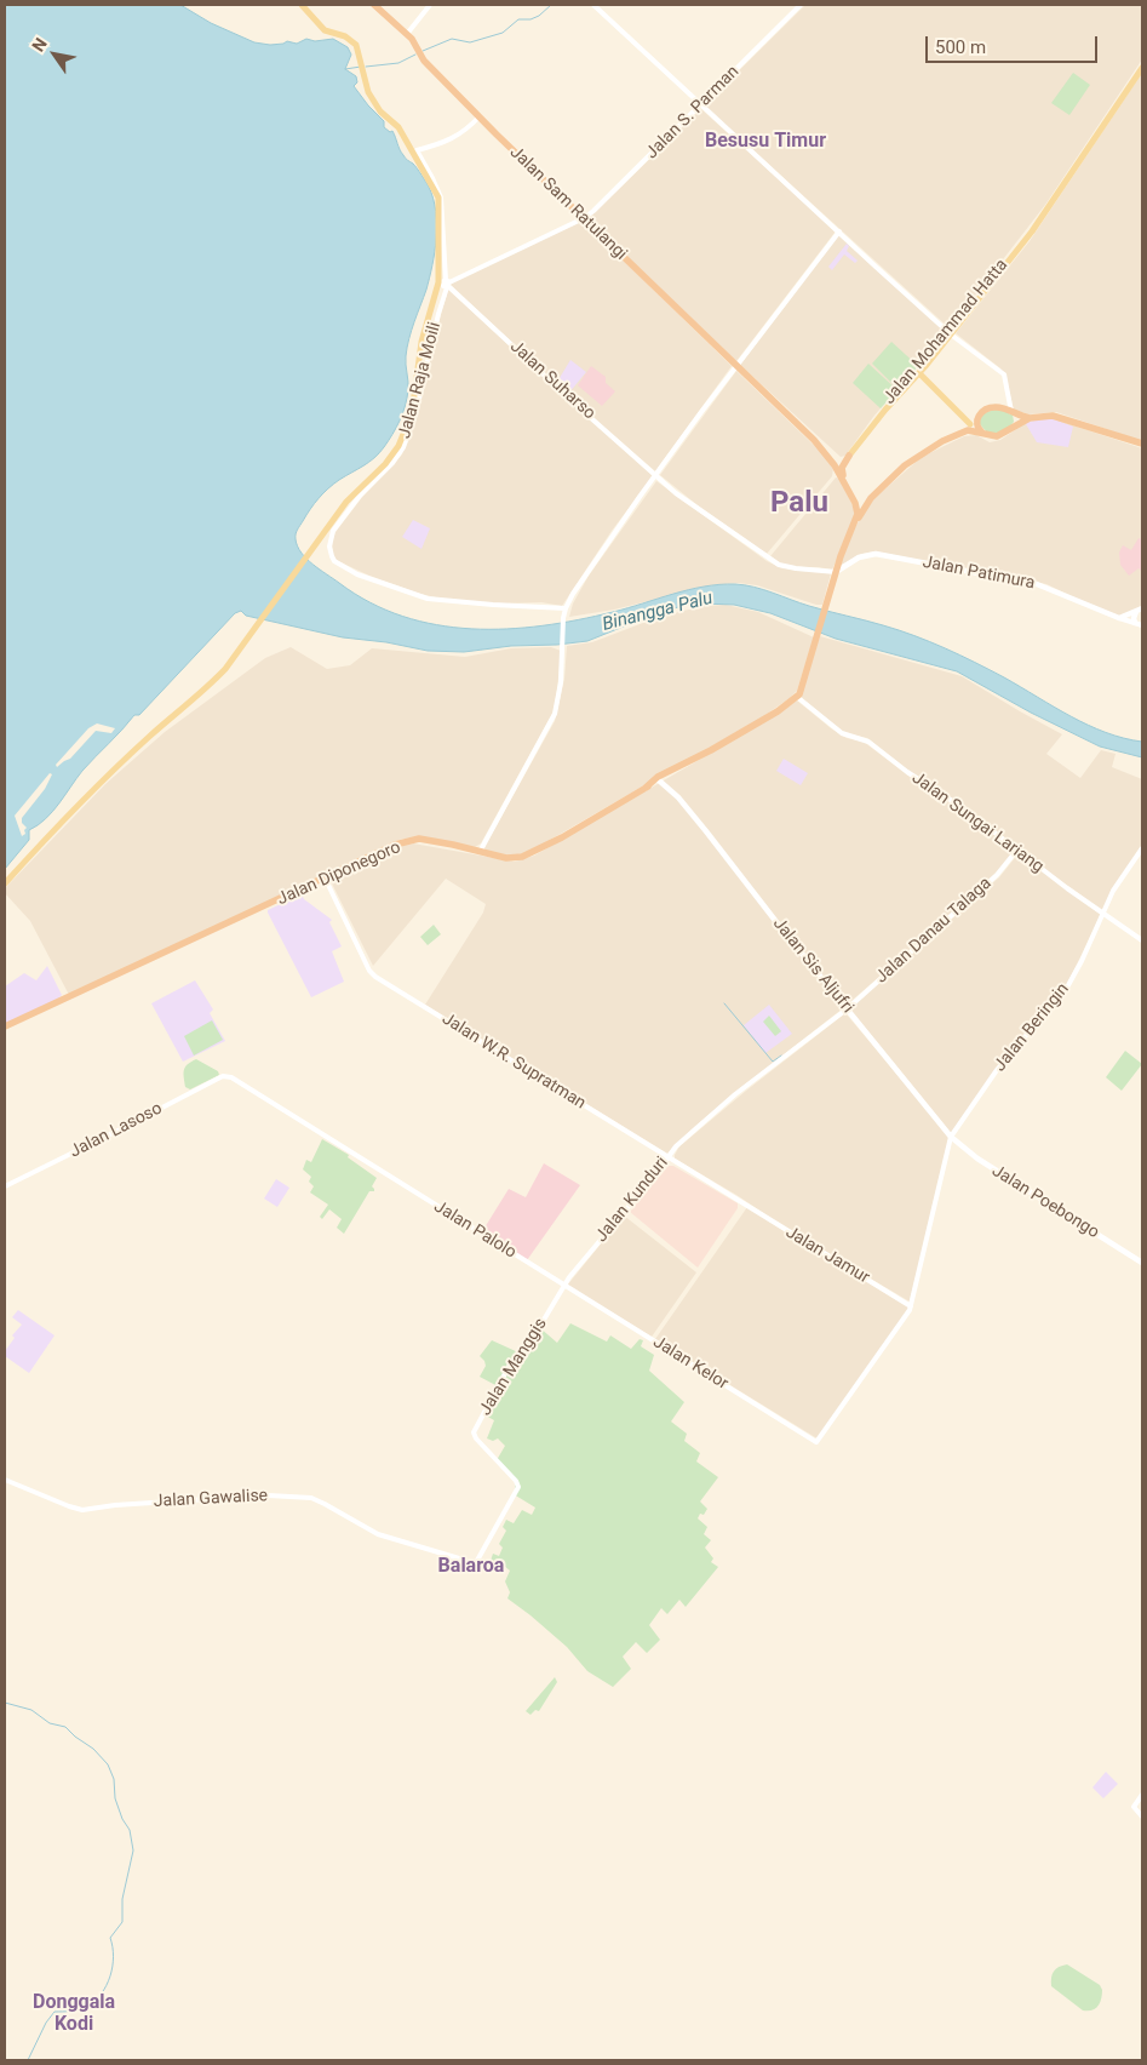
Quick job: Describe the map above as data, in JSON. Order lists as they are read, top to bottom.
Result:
{
  "streets": {
    "highway": ["Jalan Sam Ratulangi", "Jalan Diponegoro"],
    "main road": [
      "Jalan Mohammad Hatta",
      "Jalan Patimura",
      "Jalan Sis Aljufri",
      "Jalan Poebongo"
    ],
    "street": [
      "Jalan S. Parman",
      "Jalan Raja Moili",
      "Jalan Suharso",
      "Jalan Sungai Lariang",
      "Jalan Danau Talaga",
      "Jalan Beringin",
      "Jalan W.R. Supratman",
      "Jalan Lasoso",
      "Jalan Kunduri",
      "Jalan Palolo",
      "Jalan Jamur",
      "Jalan Kelor",
      "Jalan Manggis",
      "Jalan Gawalise"
    ]
  },
  "crossings": [
    ["Jalan S. Parman", "Jalan Sam Ratulangi"],
    ["Jalan S. Parman", "Jalan Raja Moili"],
    ["Jalan S. Parman", "Jalan Suharso"],
    ["Jalan Sam Ratulangi", "Jalan Raja Moili"],
    ["Jalan Raja Moili", "Jalan Suharso"],
    ["Jalan Suharso", "Jalan Patimura"],
    ["Jalan Sungai Lariang", "Jalan Danau Talaga"],
    ["Jalan Sungai Lariang", "Jalan Beringin"],
    ["Jalan Diponegoro", "Jalan W.R. Supratman"],
    ["Jalan Danau Talaga", "Jalan Sis Aljufri"],
    ["Jalan Danau Talaga", "Jalan Kunduri"],
    ["Jalan Sis Aljufri", "Jalan Beringin"],
    ["Jalan Sis Aljufri", "Jalan Poebongo"],
    ["Jalan Beringin", "Jalan Poebongo"],
    ["Jalan W.R. Supratman", "Jalan Kunduri"],
    ["Jalan W.R. Supratman", "Jalan Jamur"],
    ["Jalan Lasoso", "Jalan Palolo"],
    ["Jalan Kunduri", "Jalan Palolo"],
    ["Jalan Kunduri", "Jalan Kelor"],
    ["Jalan Kunduri", "Jalan Manggis"],
    ["Jalan Palolo", "Jalan Kelor"],
    ["Jalan Palolo", "Jalan Manggis"],
    ["Jalan Jamur", "Jalan Kelor"],
    ["Jalan Kelor", "Jalan Manggis"],
    ["Jalan Manggis", "Jalan Gawalise"]
  ],
  "districts": [
    "Besusu Timur",
    "Palu",
    "Balaroa",
    "Donggala Kodi"
  ],
  "water": ["Binangga Palu"],
  "scale_bar": "500 m",
  "north": "top left"
}
